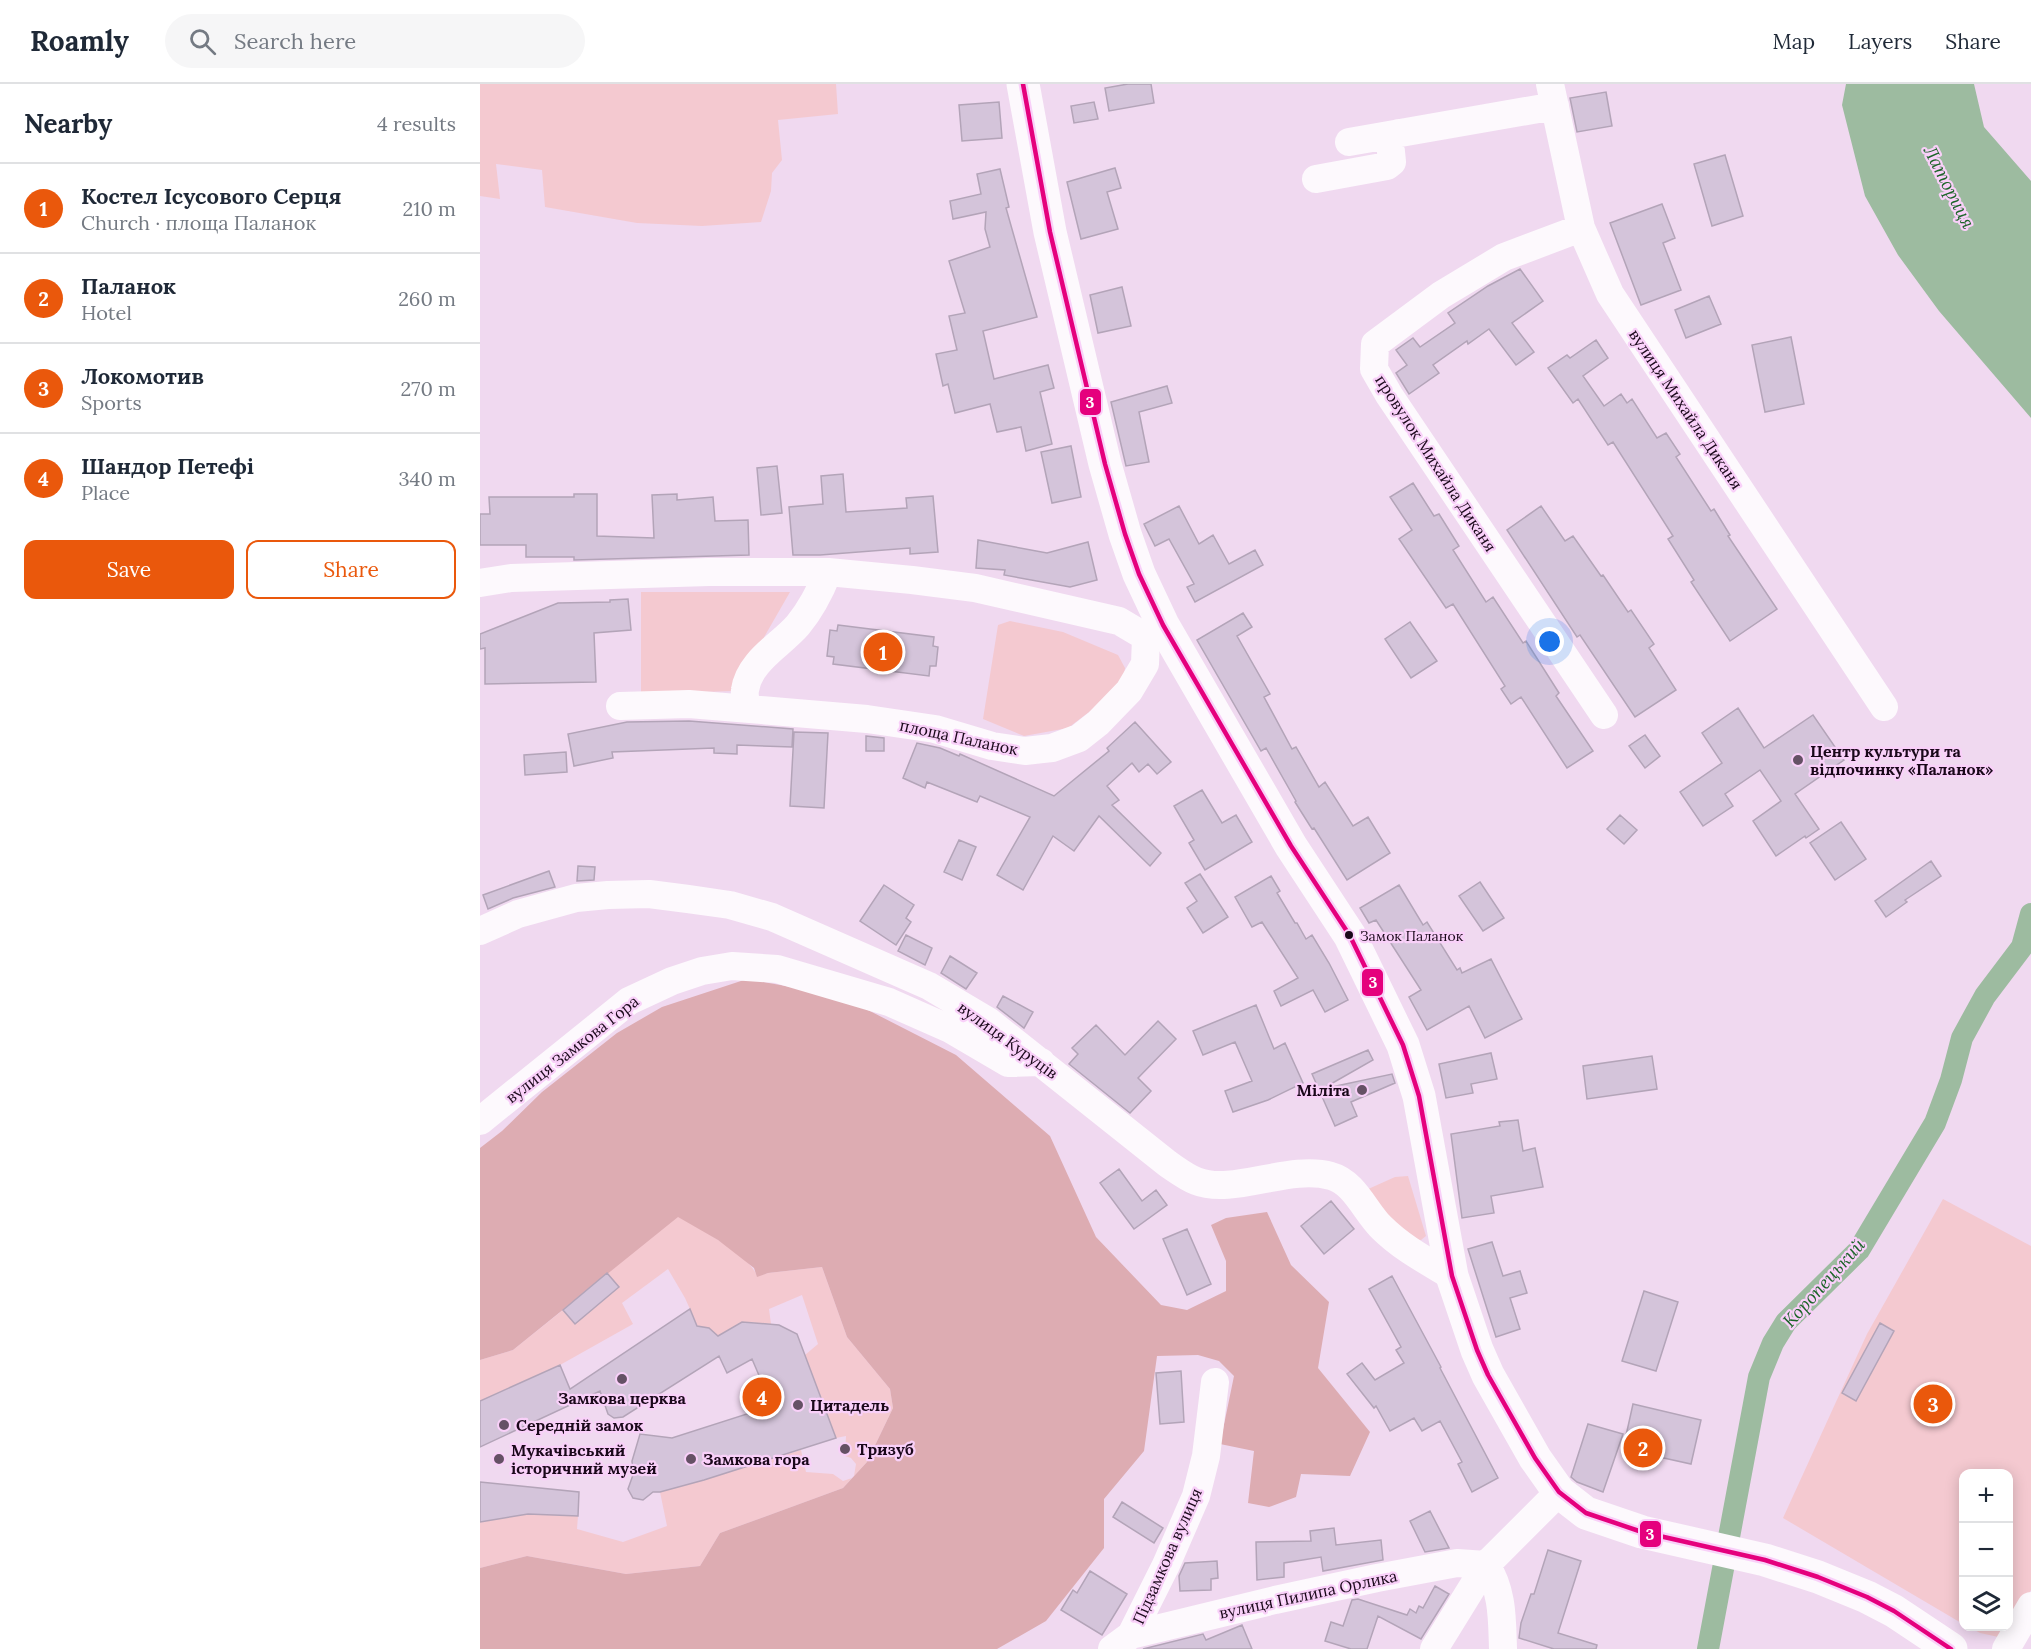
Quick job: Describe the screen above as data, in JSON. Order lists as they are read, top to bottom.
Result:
{
  "streets": {
    "street": [
      "вулиця Михайла Диканя",
      "провулок Михайла Диканя",
      "площа Паланок",
      "вулиця Куруців",
      "вулиця Замкова Гора",
      "Підзамкова вулиця",
      "вулиця Пилипа Орлика"
    ]
  },
  "crossings": [
    ["вулиця Михайла Диканя", "провулок Михайла Диканя"],
    ["вулиця Куруців", "вулиця Замкова Гора"],
    ["Підзамкова вулиця", "вулиця Пилипа Орлика"]
  ],
  "water": ["Латориця", "Коропецький"],
  "places": [
    "Центр культури та відпочинку «Паланок»",
    "Замок Паланок",
    "Міліта",
    "Замкова церква",
    "Цитадель",
    "Середній замок",
    "Тризуб",
    "Мукачівський історичний музей",
    "Замкова гора"
  ],
  "lines": ["transit line 3"],
  "page": {
    "header": "Roamly",
    "search": "Search here",
    "nav": ["Map", "Layers", "Share"],
    "heading": ["Nearby", "4 results"],
    "list": [
      {
        "mark": "1",
        "name": "Костел Ісусового Серця",
        "note": "Church · площа Паланок",
        "value": "210 m"
      },
      {
        "mark": "2",
        "name": "Паланок",
        "note": "Hotel",
        "value": "260 m"
      },
      {
        "mark": "3",
        "name": "Локомотив",
        "note": "Sports",
        "value": "270 m"
      },
      {
        "mark": "4",
        "name": "Шандор Петефі",
        "note": "Place",
        "value": "340 m"
      }
    ],
    "buttons": ["Save", "Share"],
    "pins": [
      "1",
      "4",
      "3",
      "2"
    ],
    "map_buttons": ["+", "−"]
  }
}
